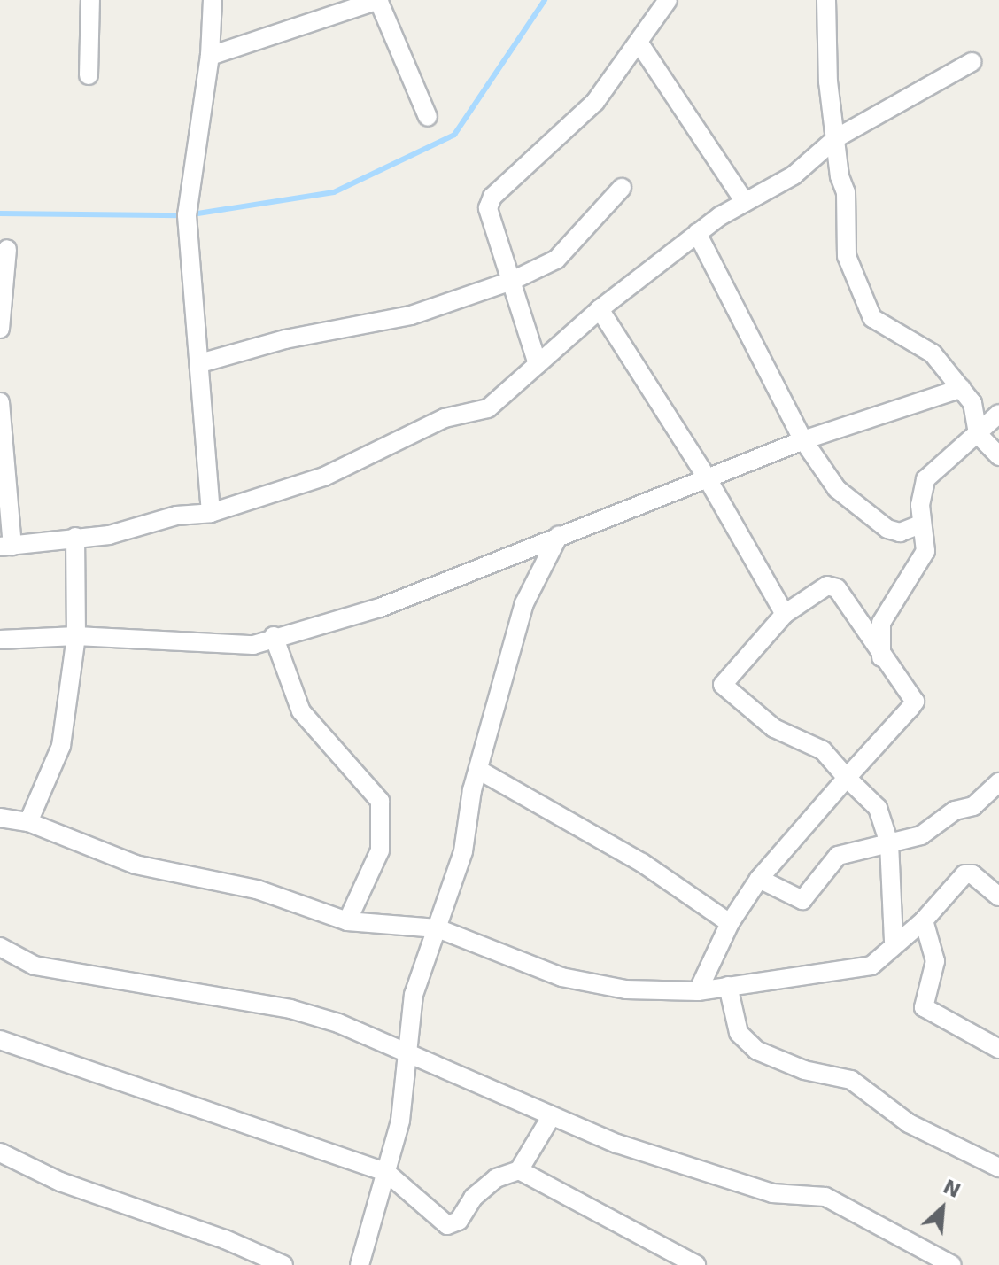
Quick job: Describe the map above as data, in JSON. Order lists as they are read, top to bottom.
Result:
{
  "north": "top right"
}
